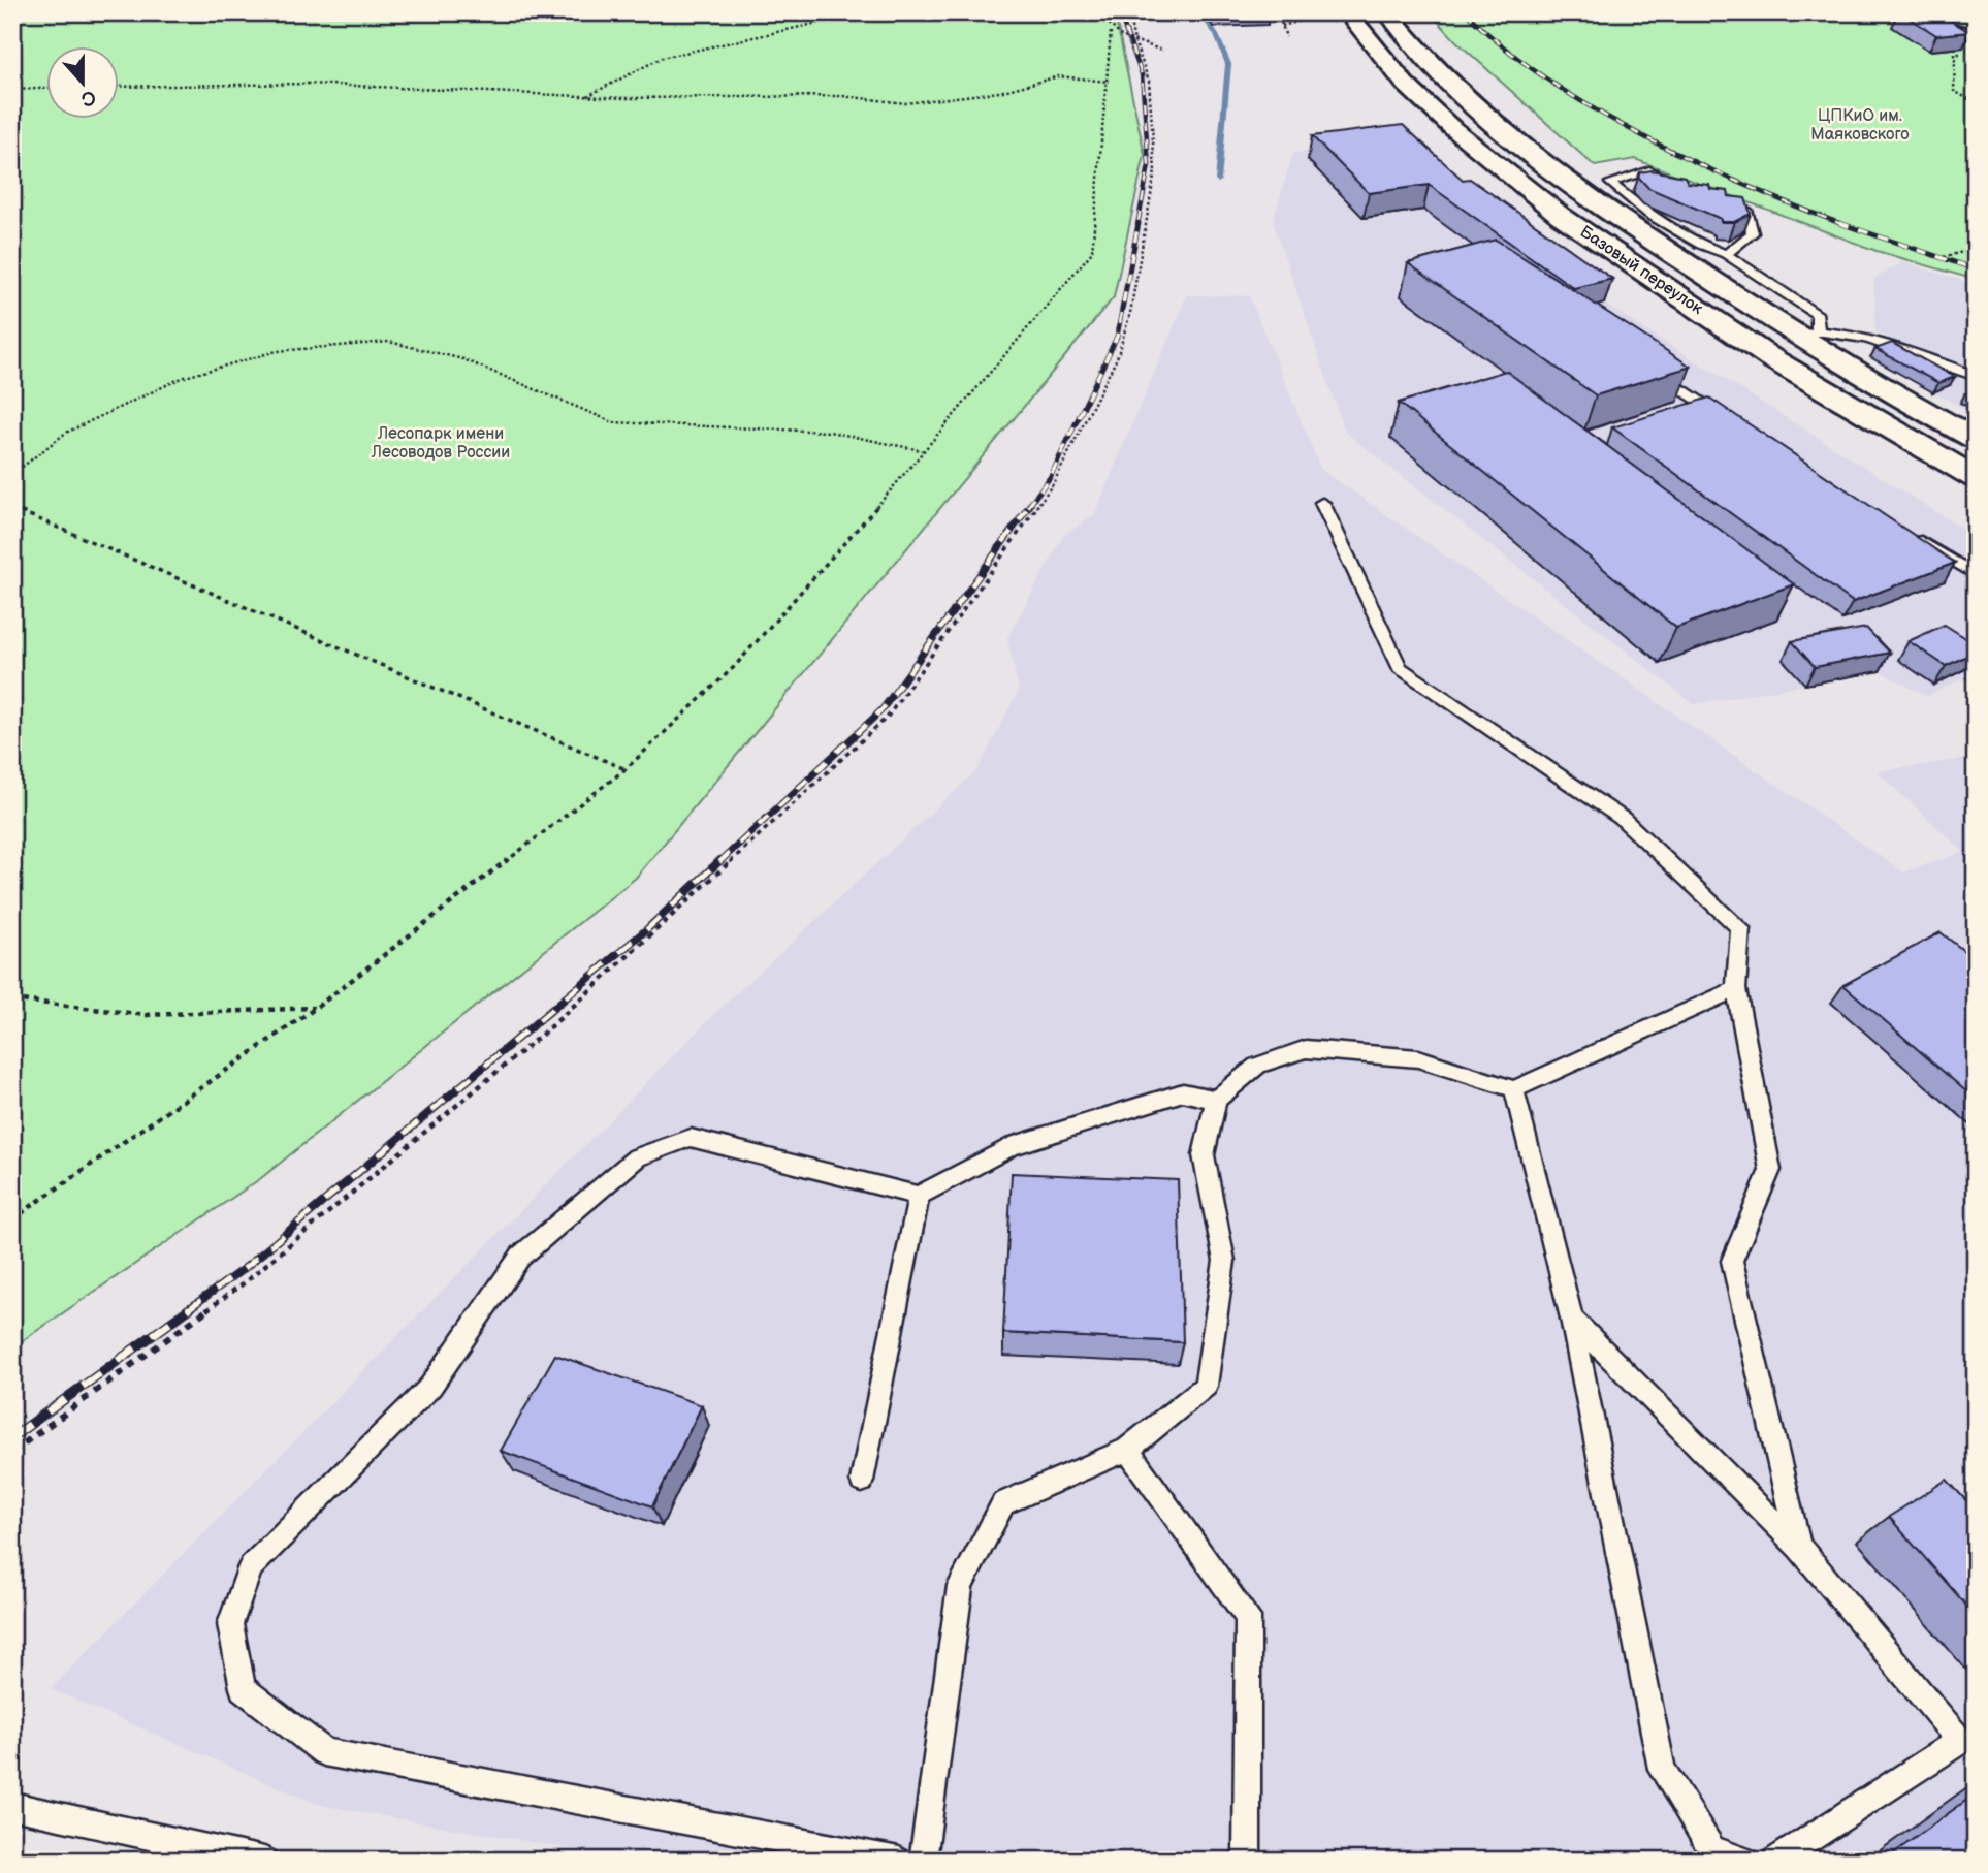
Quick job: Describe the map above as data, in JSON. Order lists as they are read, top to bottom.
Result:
{
  "streets": {
    "main road": ["Базовый переулок"]
  },
  "parks": ["ЦПКиО им. Маяковского", "Лесопарк имени Лесоводов России"],
  "north": "bottom"
}
